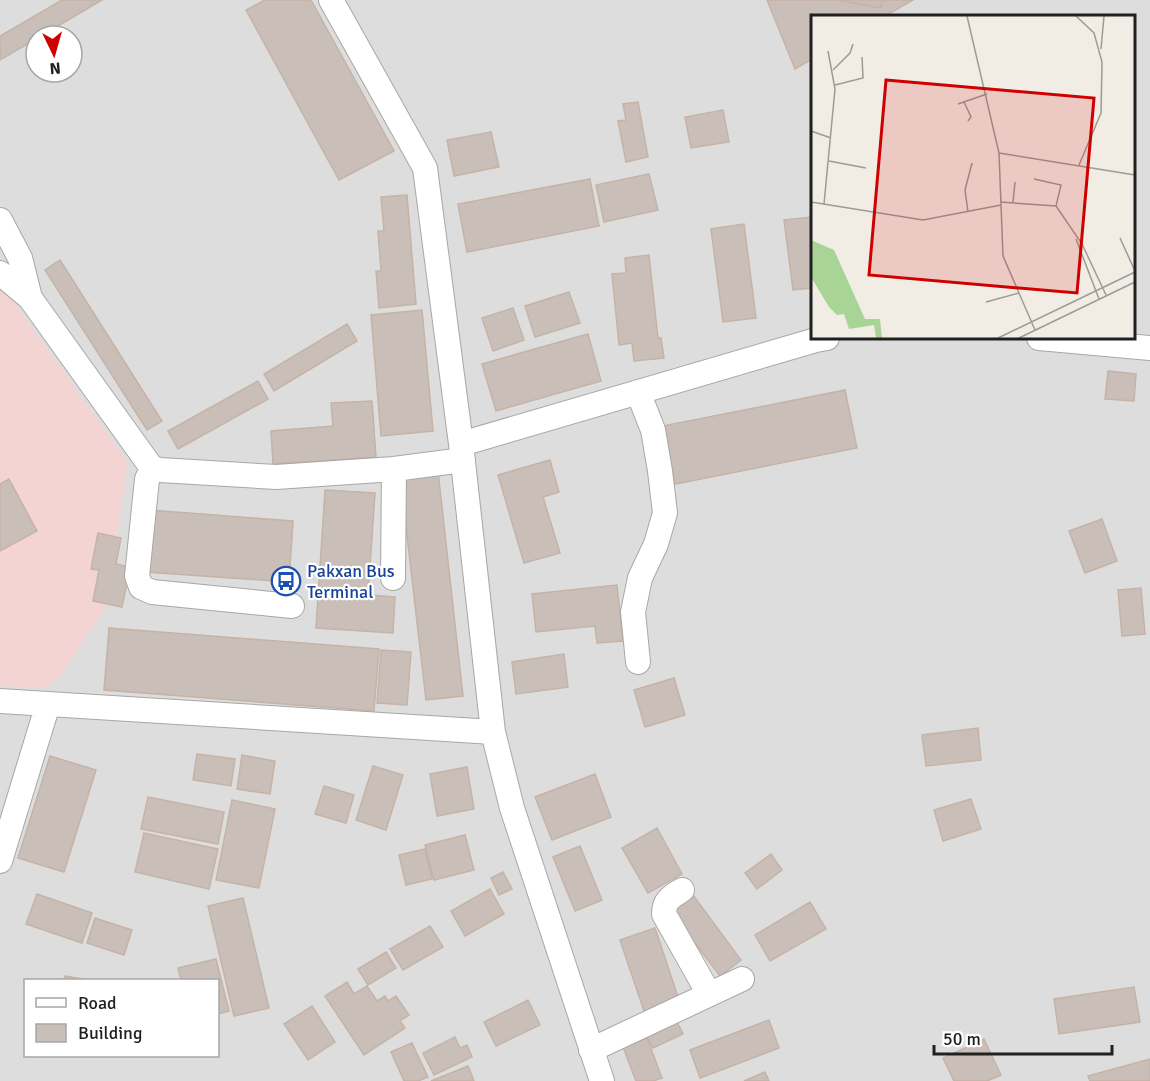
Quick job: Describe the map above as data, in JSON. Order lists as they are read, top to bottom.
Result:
{
  "places": {
    "bus stop": ["Pakxan Bus Terminal"]
  },
  "legend": ["Road", "Building"],
  "scale_bar": "50 m",
  "north": "bottom"
}
